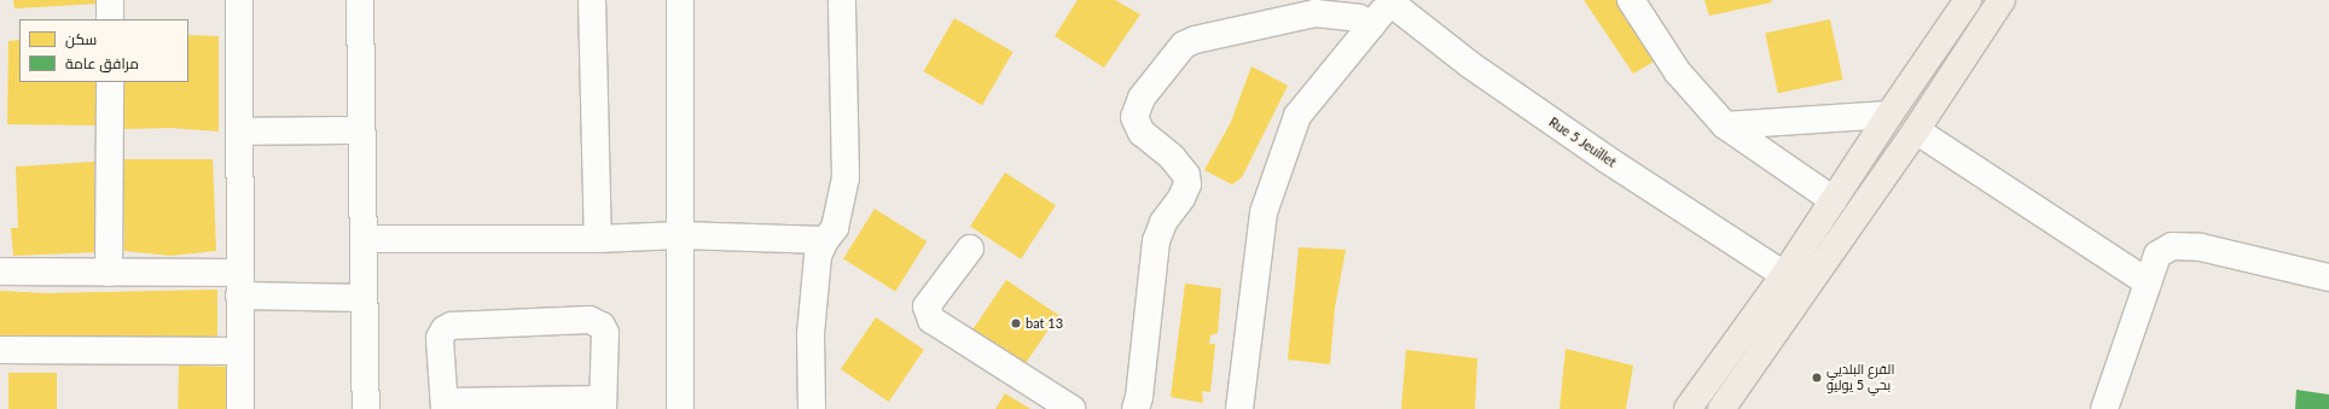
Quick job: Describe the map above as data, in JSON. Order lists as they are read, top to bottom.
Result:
{
  "streets": {
    "street": ["Rue 5 Jeuillet"]
  },
  "places": ["bat 13", "الفرع البلديي بحي 5 يوليو"],
  "legend": ["سكن", "مرافق عامة"]
}
